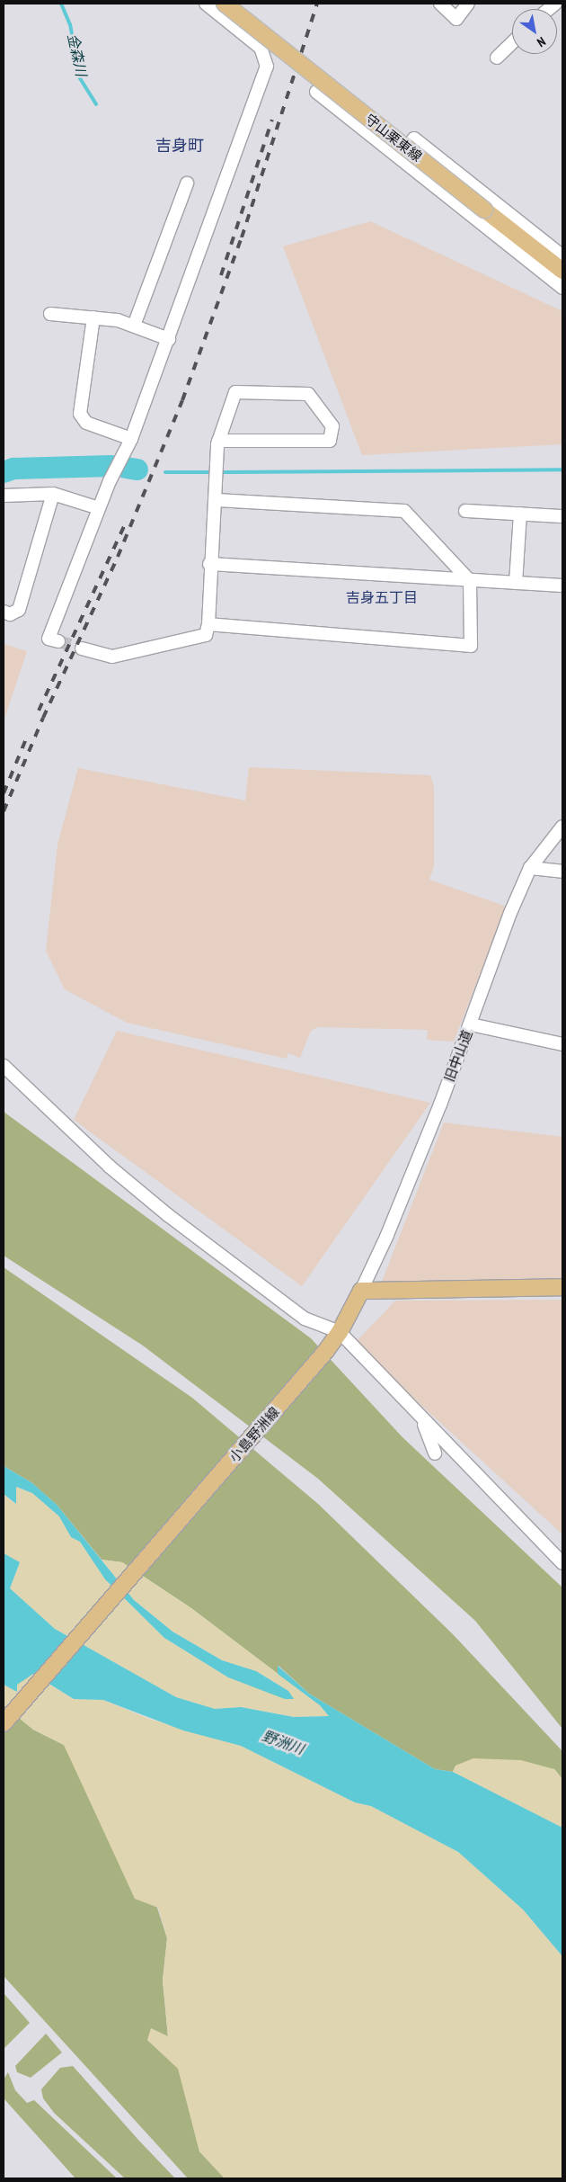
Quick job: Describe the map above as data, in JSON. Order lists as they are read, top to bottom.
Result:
{
  "streets": {
    "main road": ["守山栗東線", "小島野洲線"],
    "street": ["旧中山道"]
  },
  "crossings": [
    ["旧中山道", "小島野洲線"]
  ],
  "districts": ["吉身町", "吉身五丁目"],
  "water": ["金森川", "野洲川"],
  "north": "bottom right"
}
